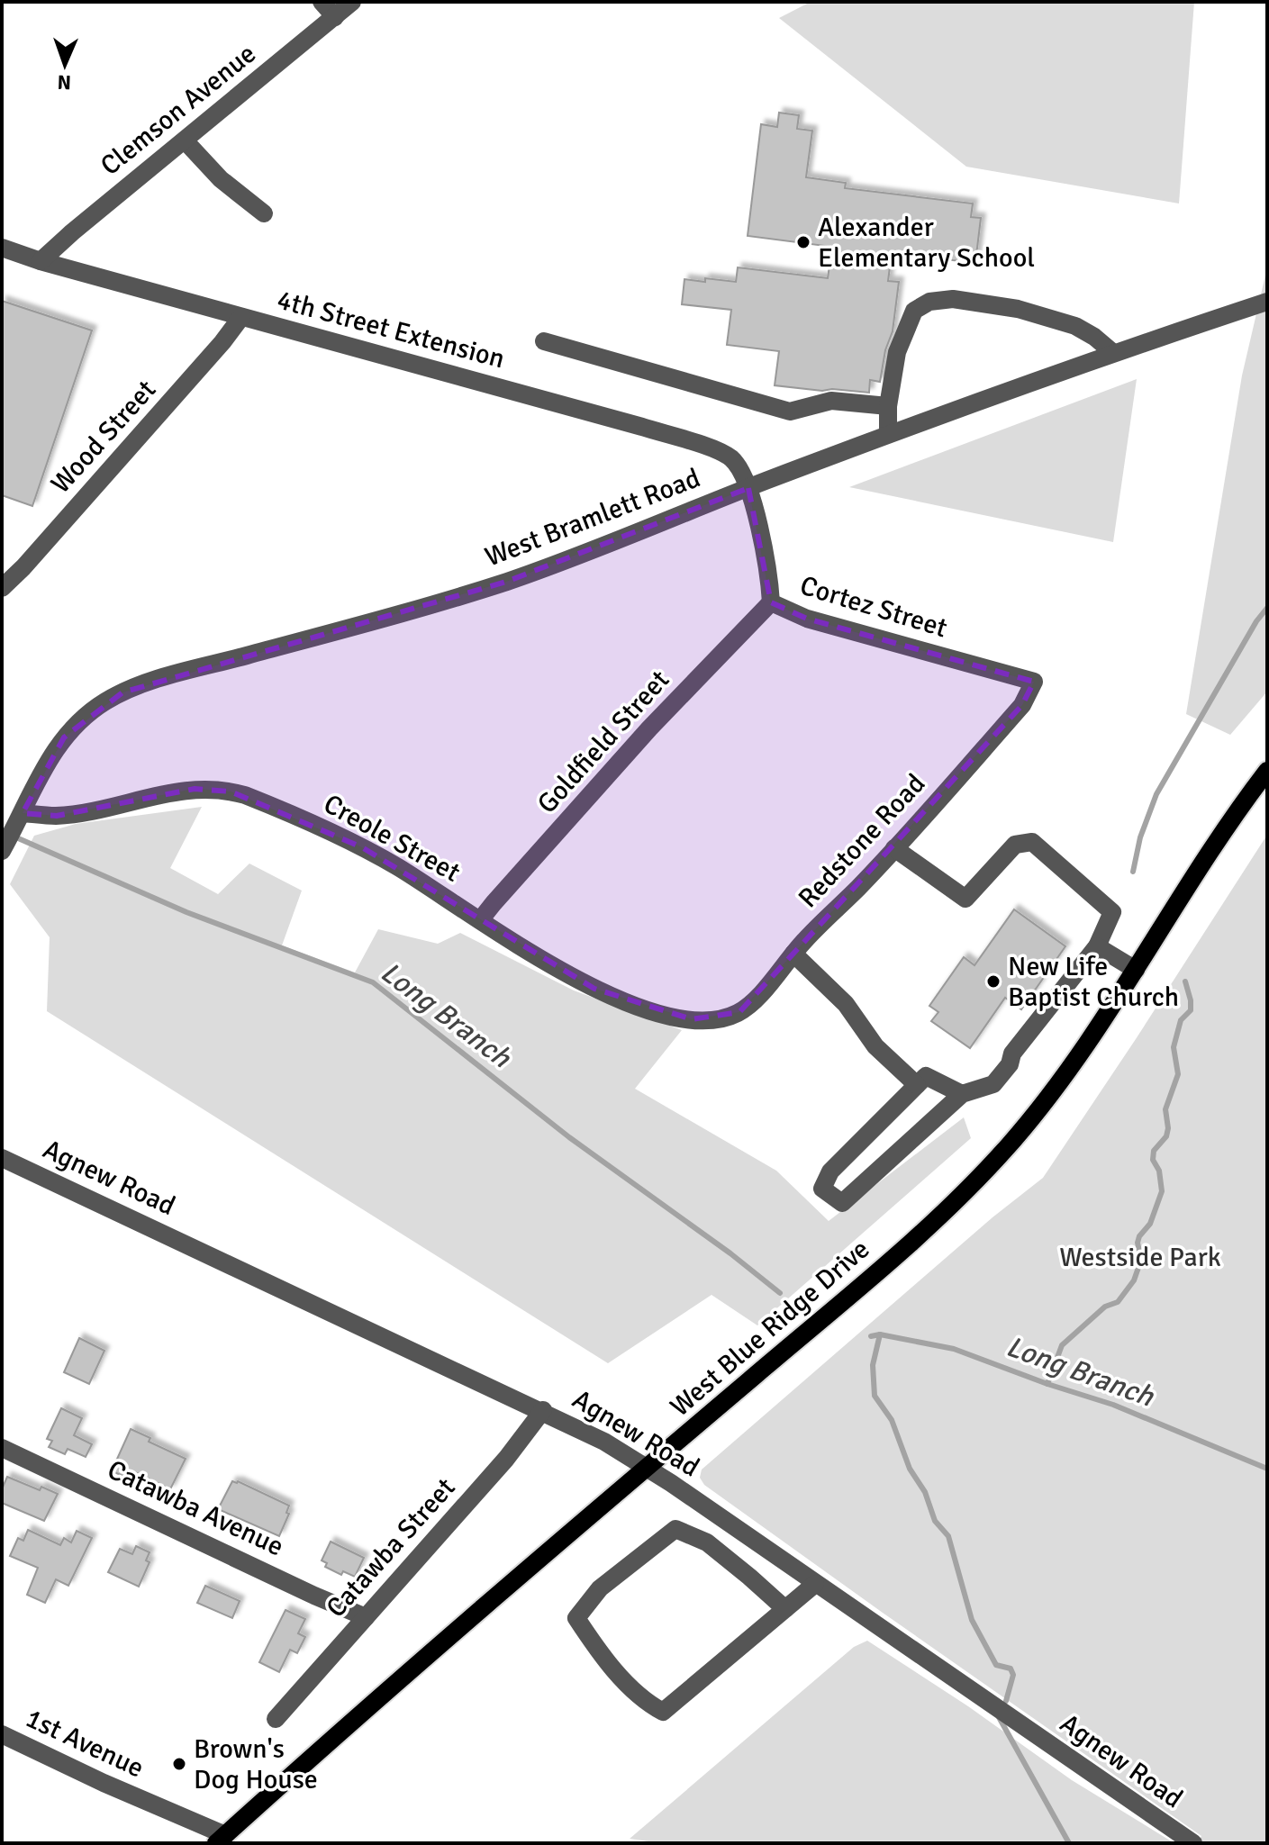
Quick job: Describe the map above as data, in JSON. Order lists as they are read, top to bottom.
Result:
{
  "streets": {
    "main road": ["West Blue Ridge Drive"],
    "street": [
      "Clemson Avenue",
      "4th Street Extension",
      "Wood Street",
      "West Bramlett Road",
      "Cortez Street",
      "Goldfield Street",
      "Creole Street",
      "Redstone Road",
      "Agnew Road",
      "Catawba Avenue",
      "Catawba Street",
      "1st Avenue"
    ]
  },
  "crossings": [
    ["Clemson Avenue", "4th Street Extension"],
    ["4th Street Extension", "Wood Street"],
    ["4th Street Extension", "West Bramlett Road"],
    ["4th Street Extension", "Cortez Street"],
    ["West Bramlett Road", "Cortez Street"],
    ["West Bramlett Road", "Creole Street"],
    ["Cortez Street", "Goldfield Street"],
    ["Cortez Street", "Redstone Road"],
    ["Goldfield Street", "Creole Street"],
    ["Creole Street", "Redstone Road"],
    ["Agnew Road", "West Blue Ridge Drive"],
    ["Agnew Road", "Catawba Street"],
    ["West Blue Ridge Drive", "1st Avenue"],
    ["Catawba Avenue", "Catawba Street"]
  ],
  "water": ["Long Branch"],
  "parks": ["Westside Park"],
  "places": ["Alexander Elementary School", "New Life Baptist Church", "Brown's Dog House"],
  "north": "bottom"
}
